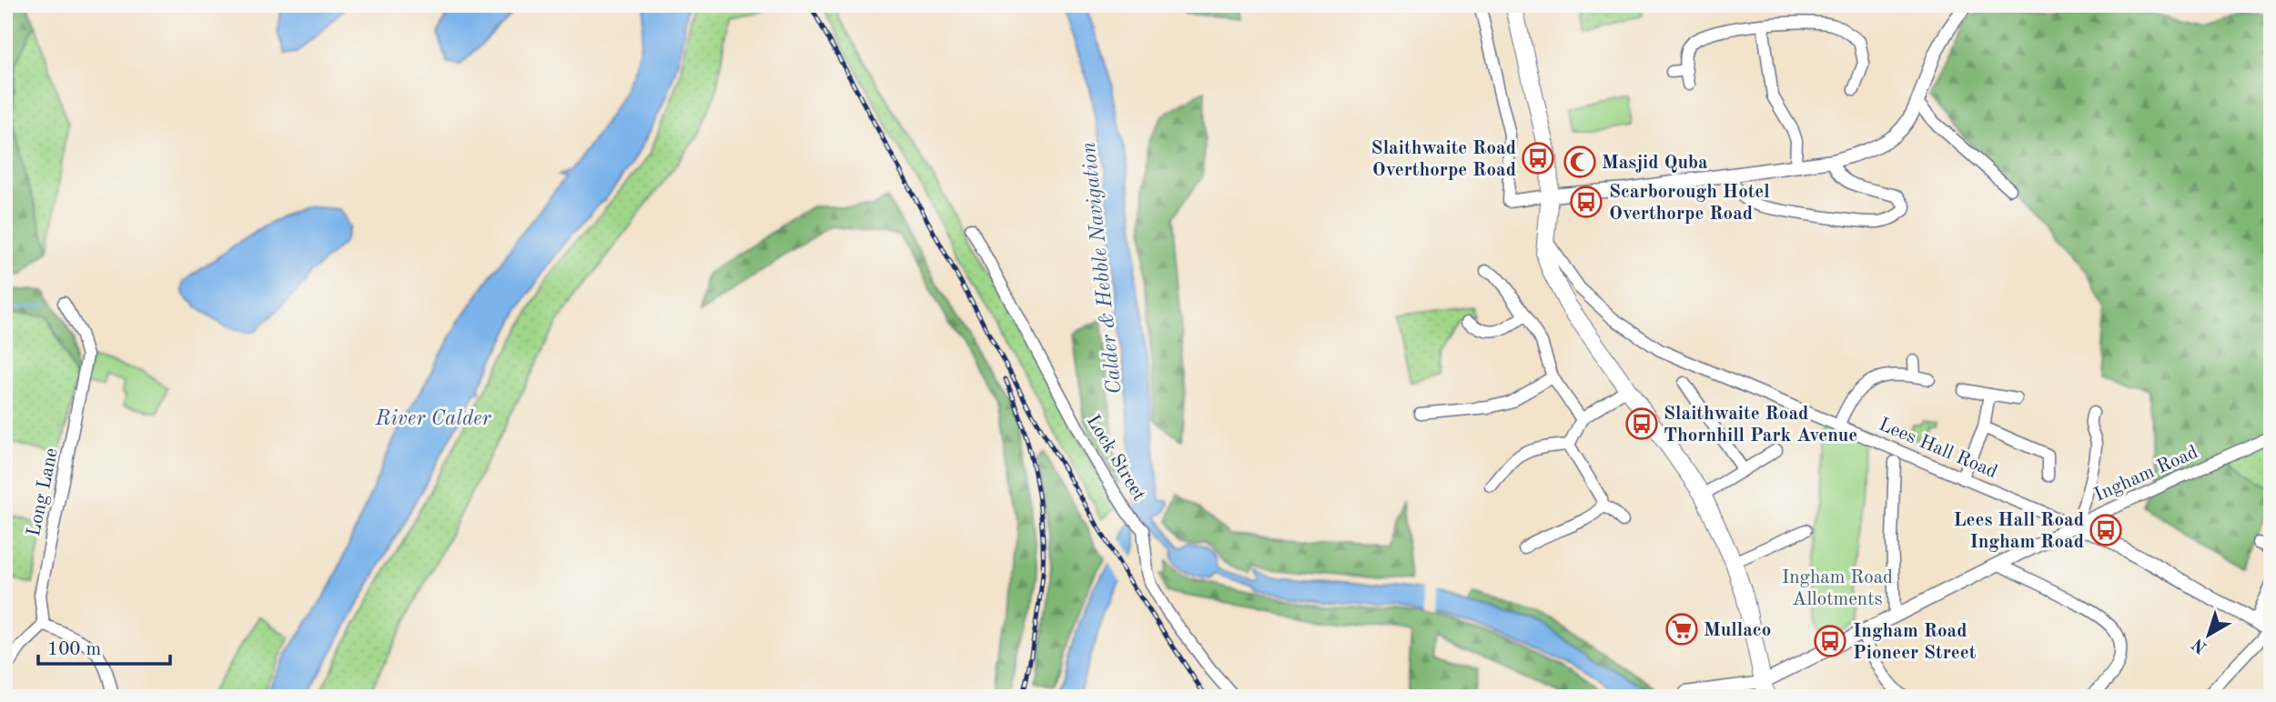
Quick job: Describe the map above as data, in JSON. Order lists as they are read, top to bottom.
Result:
{
  "streets": {
    "street": [
      "Lees Hall Road",
      "Lock Street",
      "Ingham Road",
      "Long Lane"
    ]
  },
  "crossings": [
    ["Lees Hall Road", "Ingham Road"]
  ],
  "water": ["Calder & Hebble Navigation", "River Calder"],
  "parks": ["Ingham Road Allotments"],
  "places": {
    "bus stop": [
      "Slaithwaite Road Overthorpe Road",
      "Scarborough Hotel Overthorpe Road",
      "Slaithwaite Road Thornhill Park Avenue",
      "Lees Hall Road Ingham Road",
      "Ingham Road Pioneer Street"
    ],
    "mosque": ["Masjid Quba"],
    "supermarket": ["Mullaco"]
  },
  "scale_bar": "100 m",
  "north": "bottom left"
}
